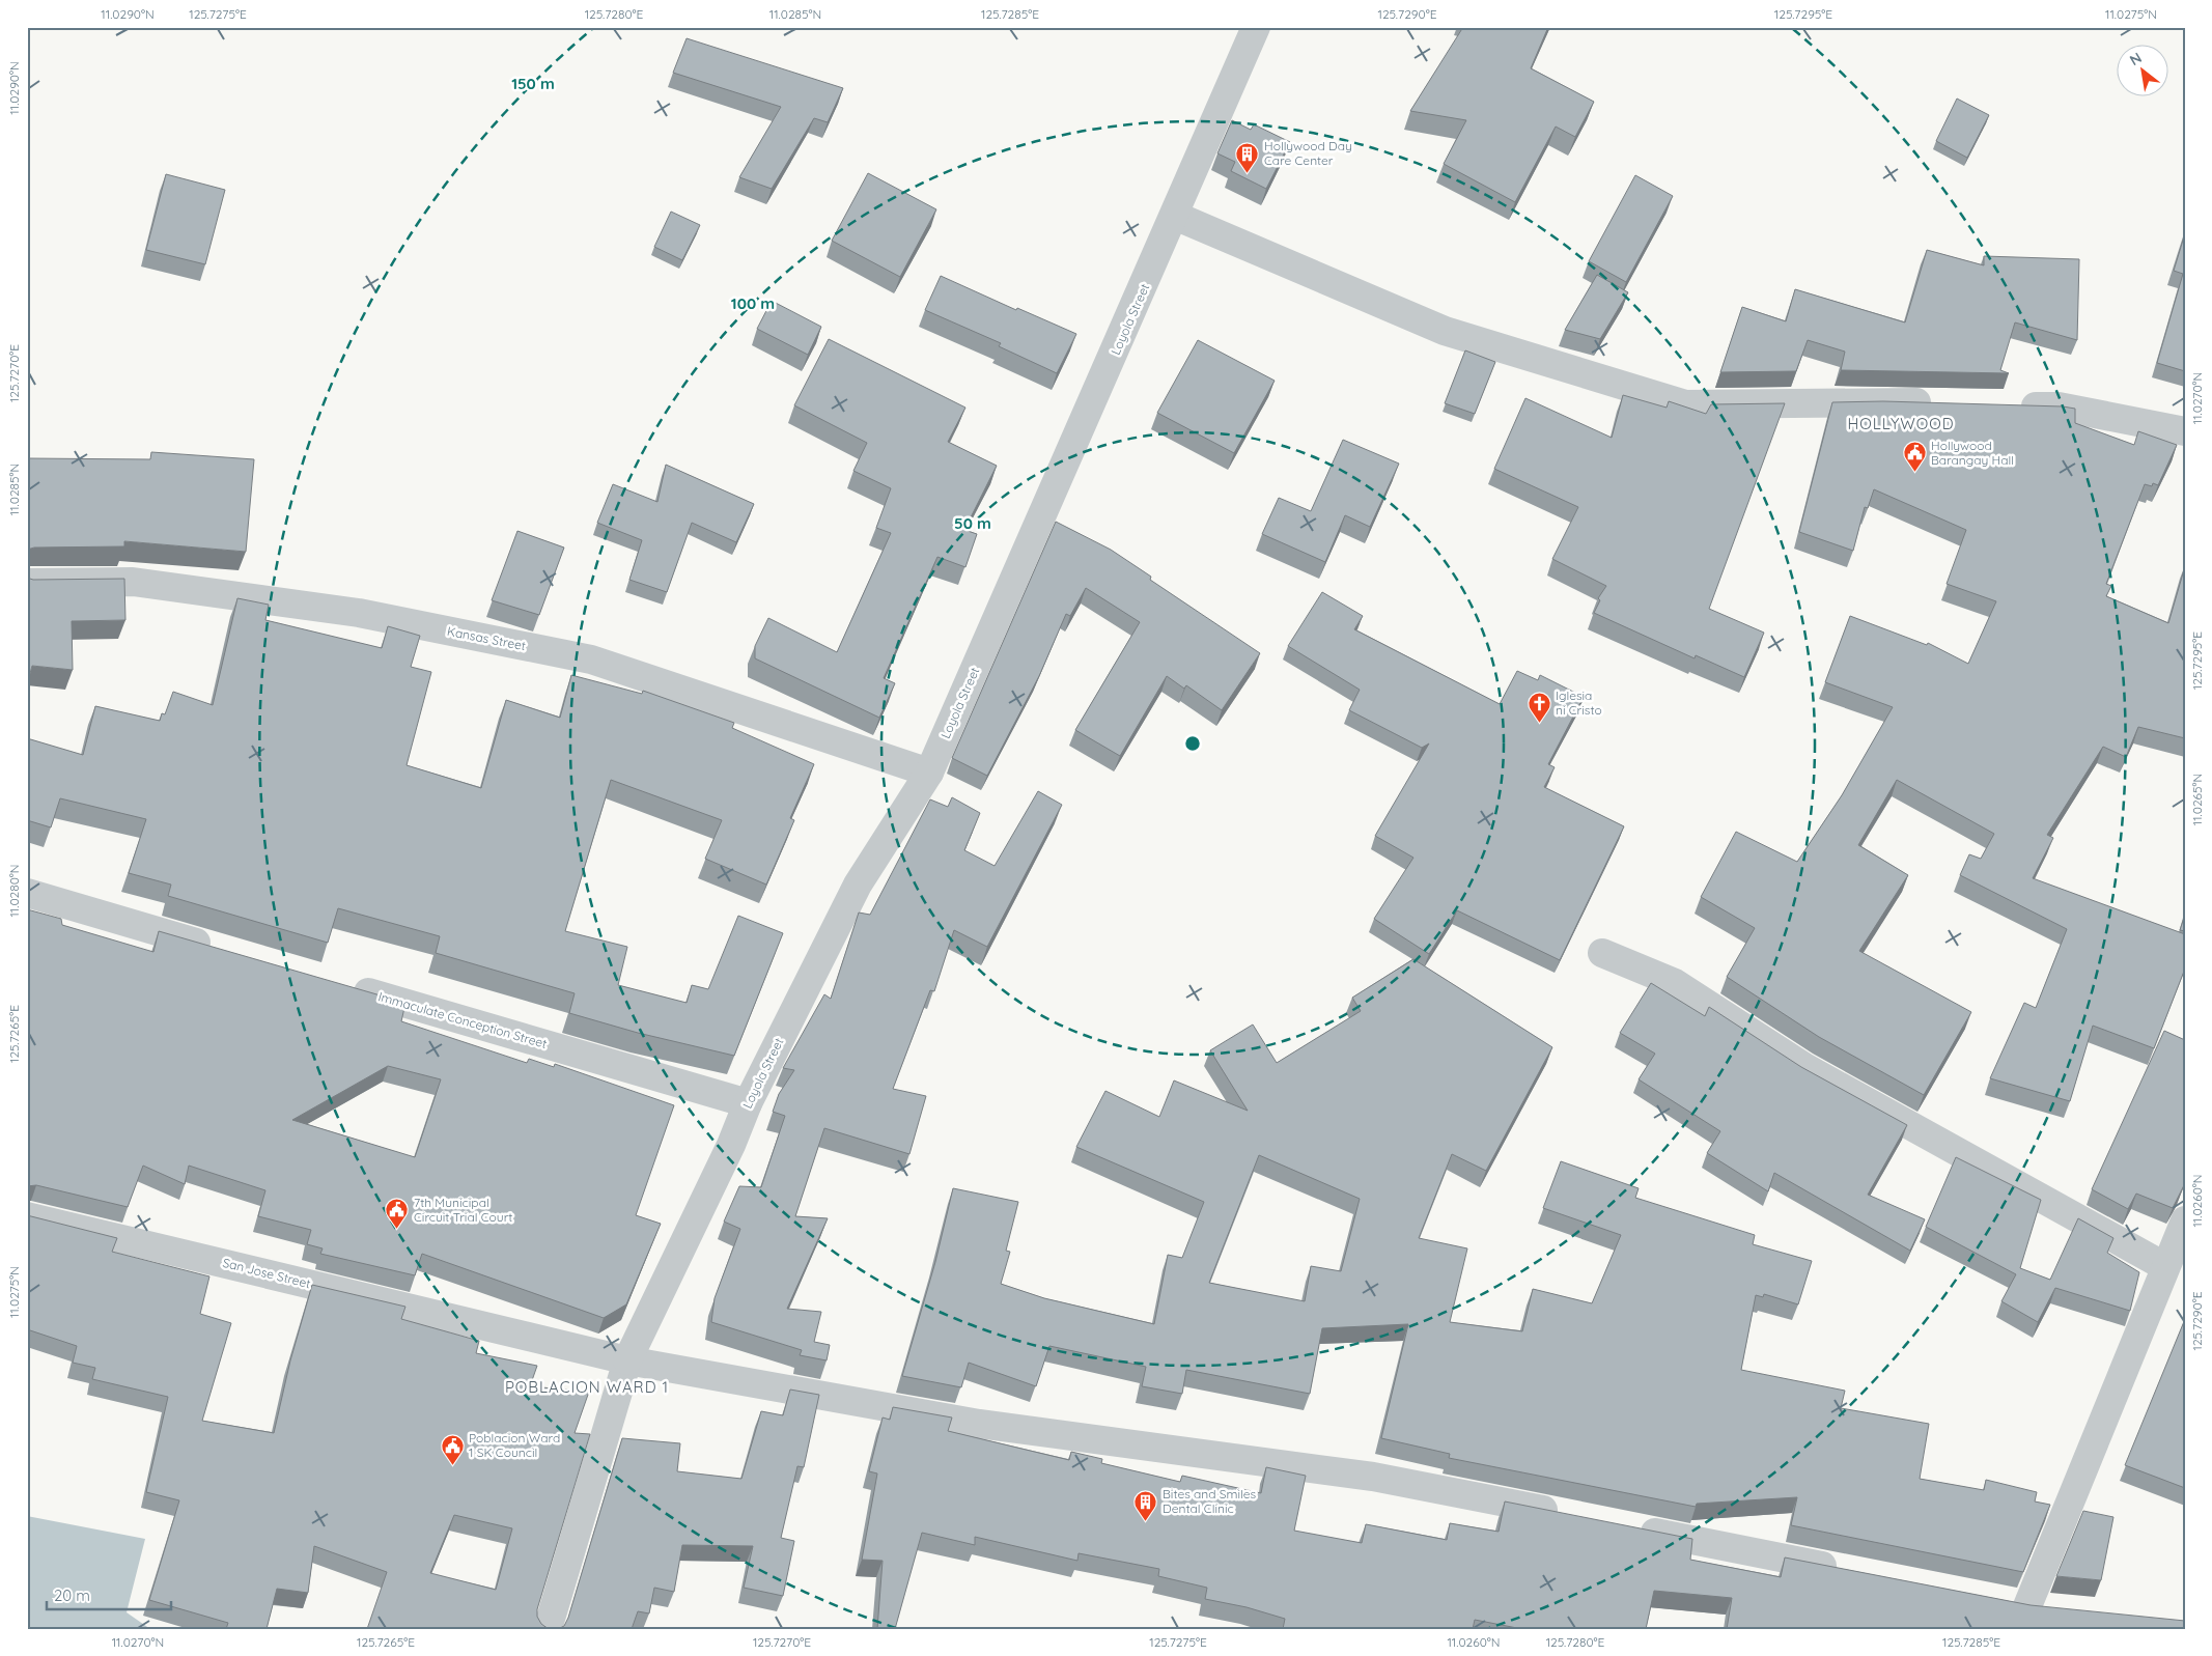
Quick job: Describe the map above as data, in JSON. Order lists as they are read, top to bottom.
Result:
{
  "streets": {
    "street": [
      "Loyola Street",
      "Kansas Street",
      "Immaculate Conception Street",
      "San Jose Street"
    ]
  },
  "crossings": [
    ["Loyola Street", "Kansas Street"],
    ["Loyola Street", "Immaculate Conception Street"],
    ["Loyola Street", "San Jose Street"]
  ],
  "districts": ["HOLLYWOOD", "POBLACION WARD 1"],
  "places": {
    "building": ["Hollywood Day Care Center", "Bites and Smiles Dental Clinic"],
    "public building": ["Hollywood Barangay Hall", "7th Municipal Circuit Trial Court", "Poblacion Ward 1 SK Council"],
    "church": ["Iglesia ni Cristo"]
  },
  "scale_bar": "20 m",
  "north": "top left",
  "coordinates": [
    "11.0290°N",
    "125.7275°E",
    "125.7280°E",
    "11.0285°N",
    "125.7285°E",
    "125.7290°E",
    "125.7295°E",
    "11.0275°N",
    "125.7270°E",
    "11.0270°N",
    "11.0265°N",
    "11.0280°N",
    "125.7265°E",
    "11.0260°N"
  ],
  "rings": ["150 m", "100 m", "50 m"]
}
